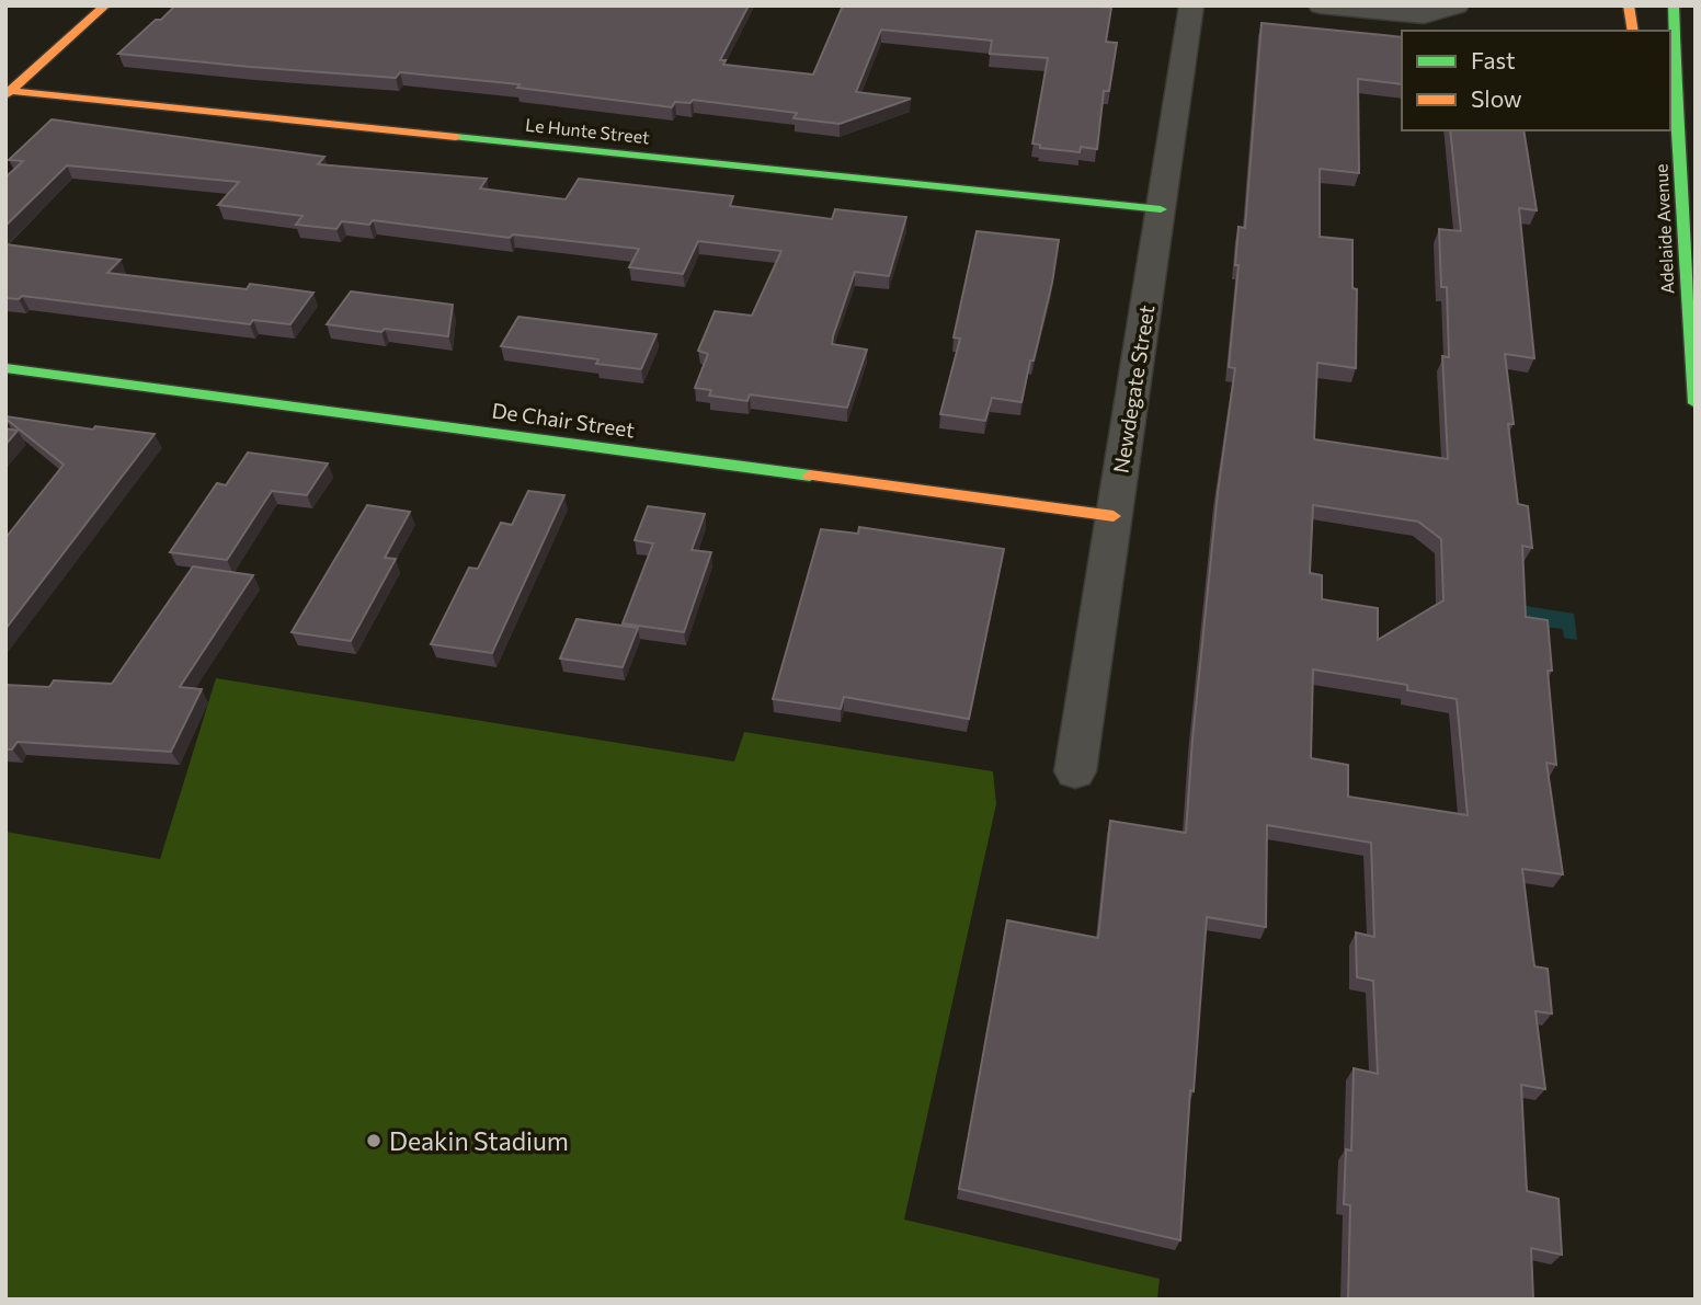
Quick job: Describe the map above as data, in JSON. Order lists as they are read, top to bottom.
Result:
{
  "streets": {
    "main road": ["Le Hunte Street", "Adelaide Avenue", "De Chair Street"],
    "street": ["Newdegate Street"]
  },
  "crossings": [
    ["Le Hunte Street", "Newdegate Street"],
    ["Newdegate Street", "De Chair Street"]
  ],
  "places": ["Deakin Stadium"],
  "legend": ["Fast", "Slow"]
}
